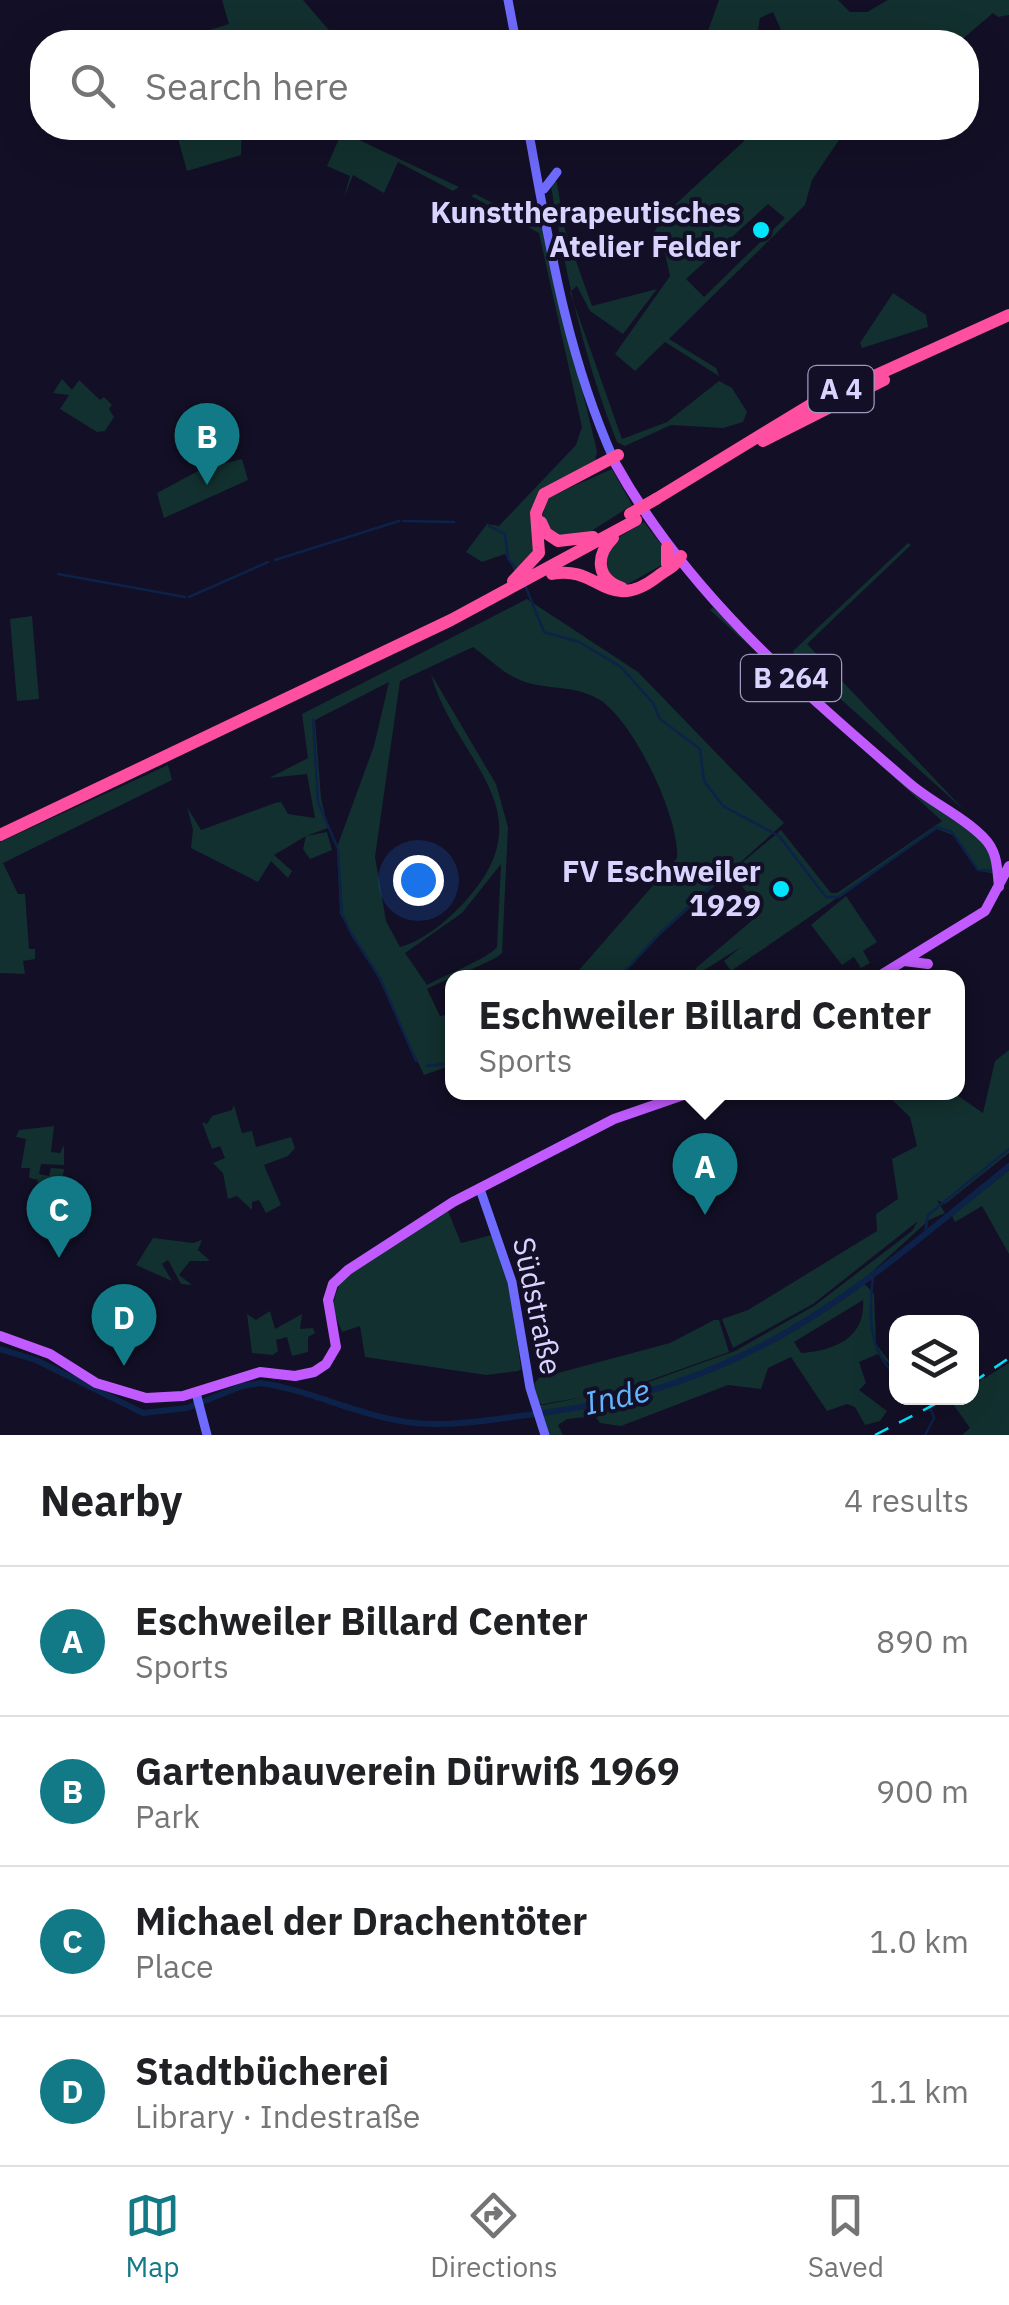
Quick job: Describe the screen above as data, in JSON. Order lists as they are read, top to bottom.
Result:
{
  "streets": {
    "highway": ["A 4"],
    "main road": ["B 264", "Südstraße"]
  },
  "water": ["Inde"],
  "places": ["Kunsttherapeutisches Atelier Felder", "FV Eschweiler 1929"],
  "page": {
    "search": "Search here",
    "pins": [
      "B",
      "A",
      "C",
      "D"
    ],
    "popup": ["Eschweiler Billard Center", "Sports"],
    "heading": ["Nearby", "4 results"],
    "list": [
      {
        "mark": "A",
        "name": "Eschweiler Billard Center",
        "note": "Sports",
        "value": "890 m"
      },
      {
        "mark": "B",
        "name": "Gartenbauverein Dürwiß 1969",
        "note": "Park",
        "value": "900 m"
      },
      {
        "mark": "C",
        "name": "Michael der Drachentöter",
        "note": "Place",
        "value": "1.0 km"
      },
      {
        "mark": "D",
        "name": "Stadtbücherei",
        "note": "Library · Indestraße",
        "value": "1.1 km"
      }
    ],
    "nav": ["Map", "Directions", "Saved"]
  }
}
